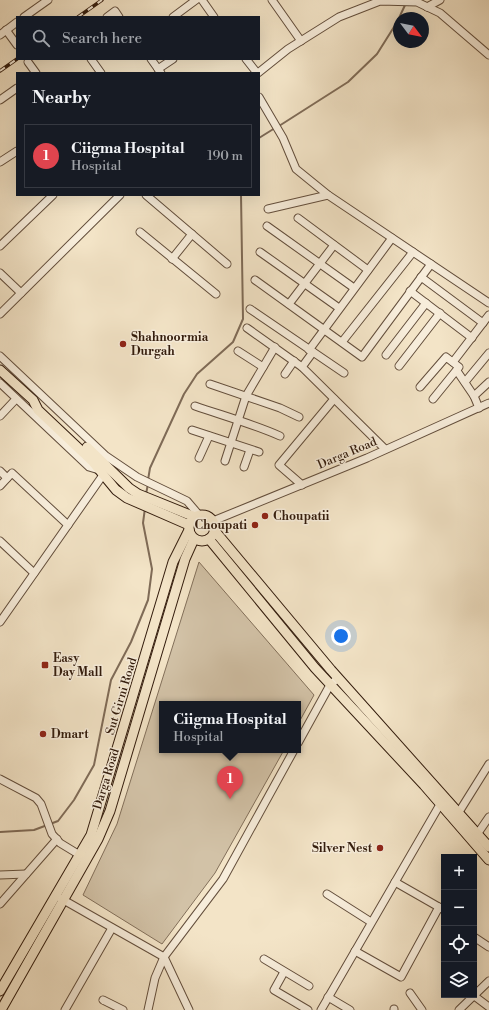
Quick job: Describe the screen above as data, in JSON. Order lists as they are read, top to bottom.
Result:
{
  "streets": {
    "main road": ["Darga Road", "Sut Girni Road"]
  },
  "crossings": [
    ["Darga Road", "Sut Girni Road"]
  ],
  "places": {
    "other": [
      "Shahnoormia Durgah",
      "Choupatii",
      "Choupati",
      "Dmart",
      "Silver Nest"
    ],
    "transit": ["Easy Day Mall"]
  },
  "north": "bottom right",
  "page": {
    "search": "Search here",
    "heading": "Nearby",
    "list": [
      {
        "mark": "1",
        "name": "Ciigma Hospital",
        "note": "Hospital",
        "value": "190 m"
      }
    ],
    "popup": ["Ciigma Hospital", "Hospital"],
    "pins": "1",
    "map_buttons": ["+", "−"]
  }
}
